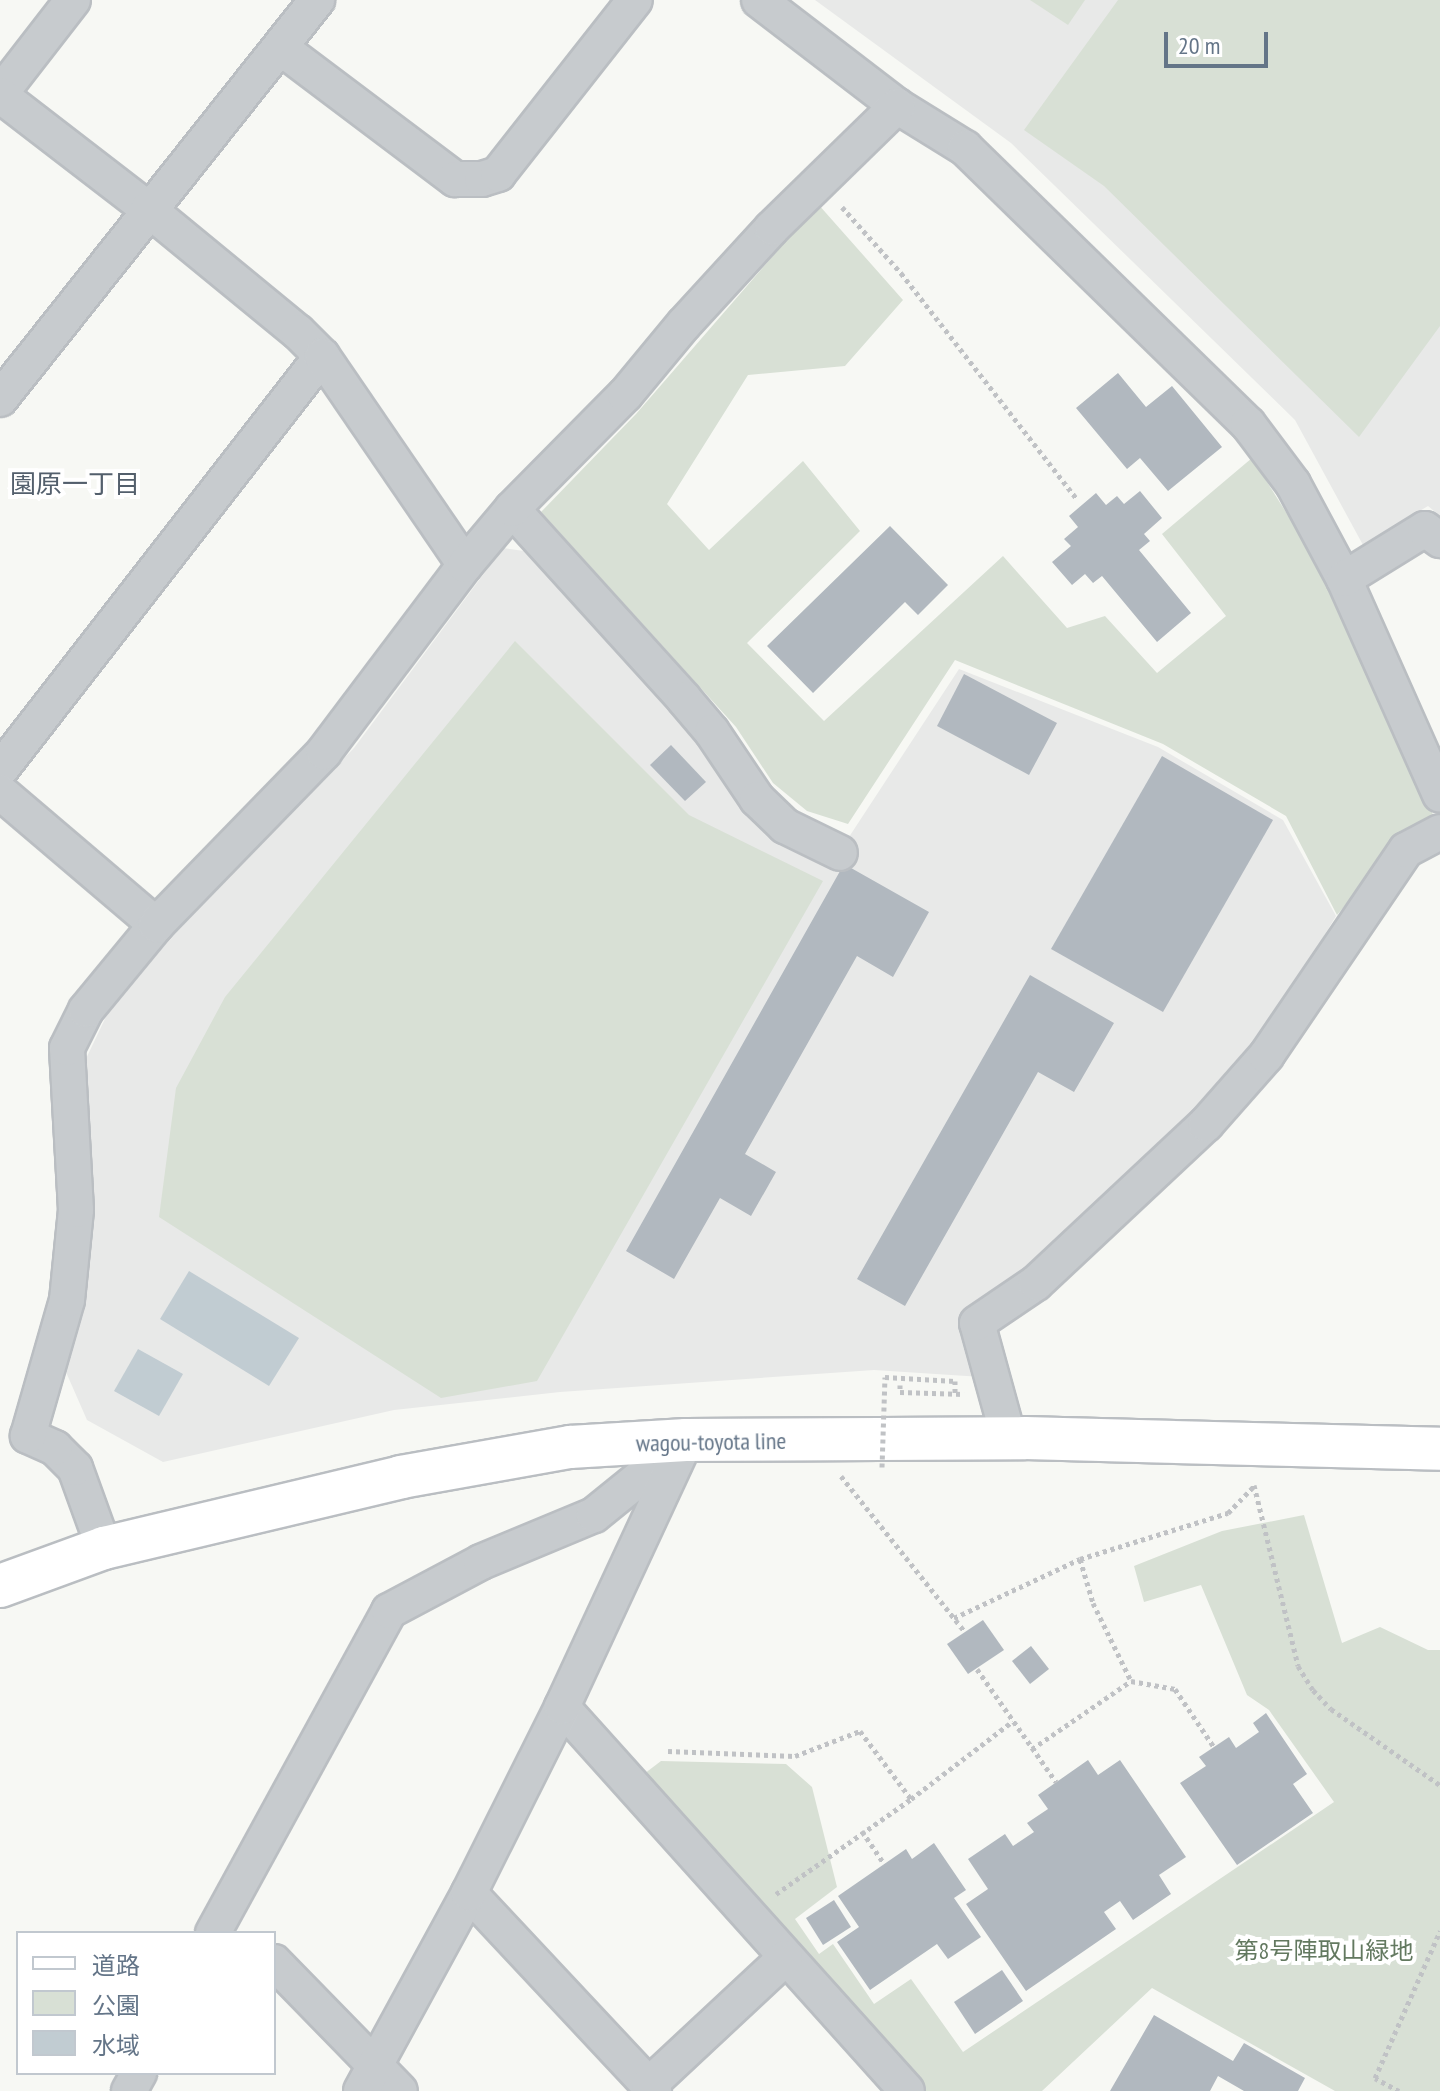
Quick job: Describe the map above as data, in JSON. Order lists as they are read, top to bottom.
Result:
{
  "streets": {
    "main road": ["wagou-toyota line"]
  },
  "districts": ["園原一丁目"],
  "parks": ["第8号陣取山緑地"],
  "legend": ["道路", "公園", "水域"],
  "scale_bar": "20 m"
}
